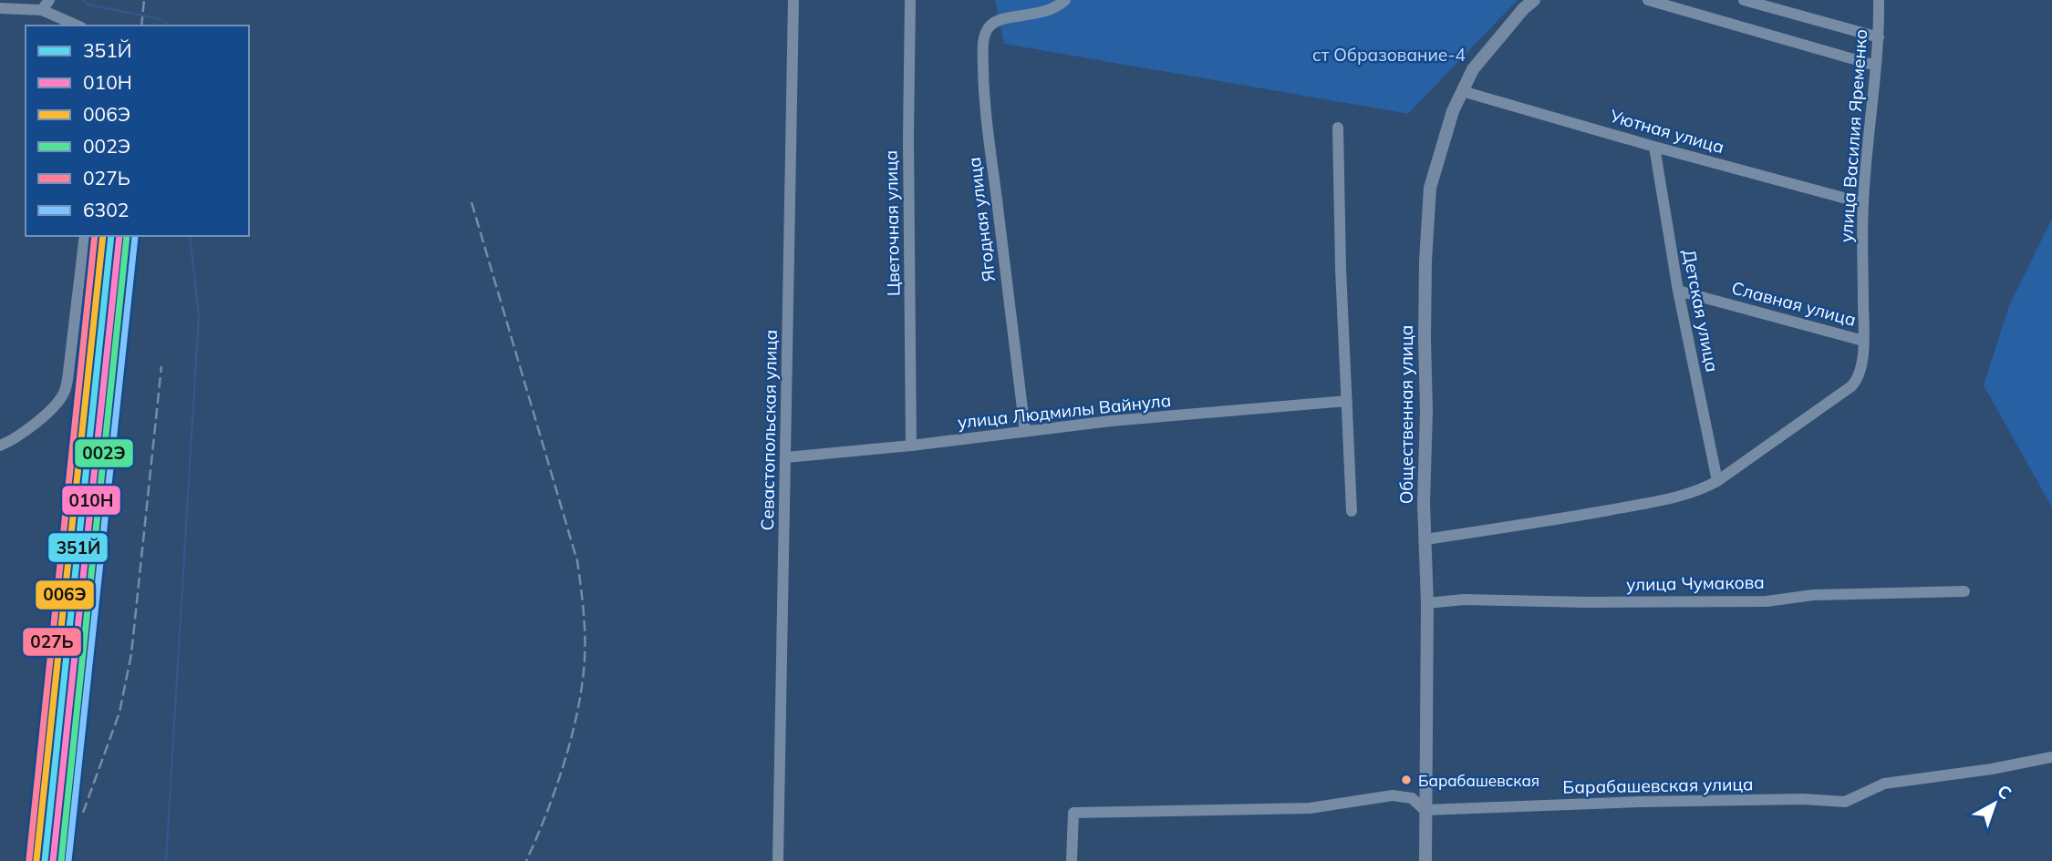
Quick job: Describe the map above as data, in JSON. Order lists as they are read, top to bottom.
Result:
{
  "streets": {
    "main road": ["Общественная улица"],
    "street": [
      "Уютная улица",
      "улица Василия Яременко",
      "Ягодная улица",
      "Цветочная улица",
      "Славная улица",
      "Детская улица",
      "улица Людмилы Вайнула",
      "Севастопольская улица",
      "улица Чумакова",
      "Барабашевская улица"
    ]
  },
  "crossings": [
    ["Уютная улица", "улица Василия Яременко"],
    ["Уютная улица", "Детская улица"],
    ["Уютная улица", "Общественная улица"],
    ["улица Василия Яременко", "Славная улица"],
    ["улица Василия Яременко", "Детская улица"],
    ["Ягодная улица", "улица Людмилы Вайнула"],
    ["Цветочная улица", "улица Людмилы Вайнула"],
    ["Славная улица", "Детская улица"],
    ["улица Людмилы Вайнула", "Севастопольская улица"],
    ["Общественная улица", "улица Чумакова"],
    ["Общественная улица", "Барабашевская улица"]
  ],
  "parks": ["ст Образование-4"],
  "places": ["Барабашевская"],
  "lines": [
    "transit line 351Й",
    "transit line 010Н",
    "transit line 006Э",
    "transit line 002Э",
    "transit line 027Ь",
    "transit line 6302"
  ],
  "legend": [
    "351Й",
    "010Н",
    "006Э",
    "002Э",
    "027Ь",
    "6302"
  ],
  "north": "top right"
}
